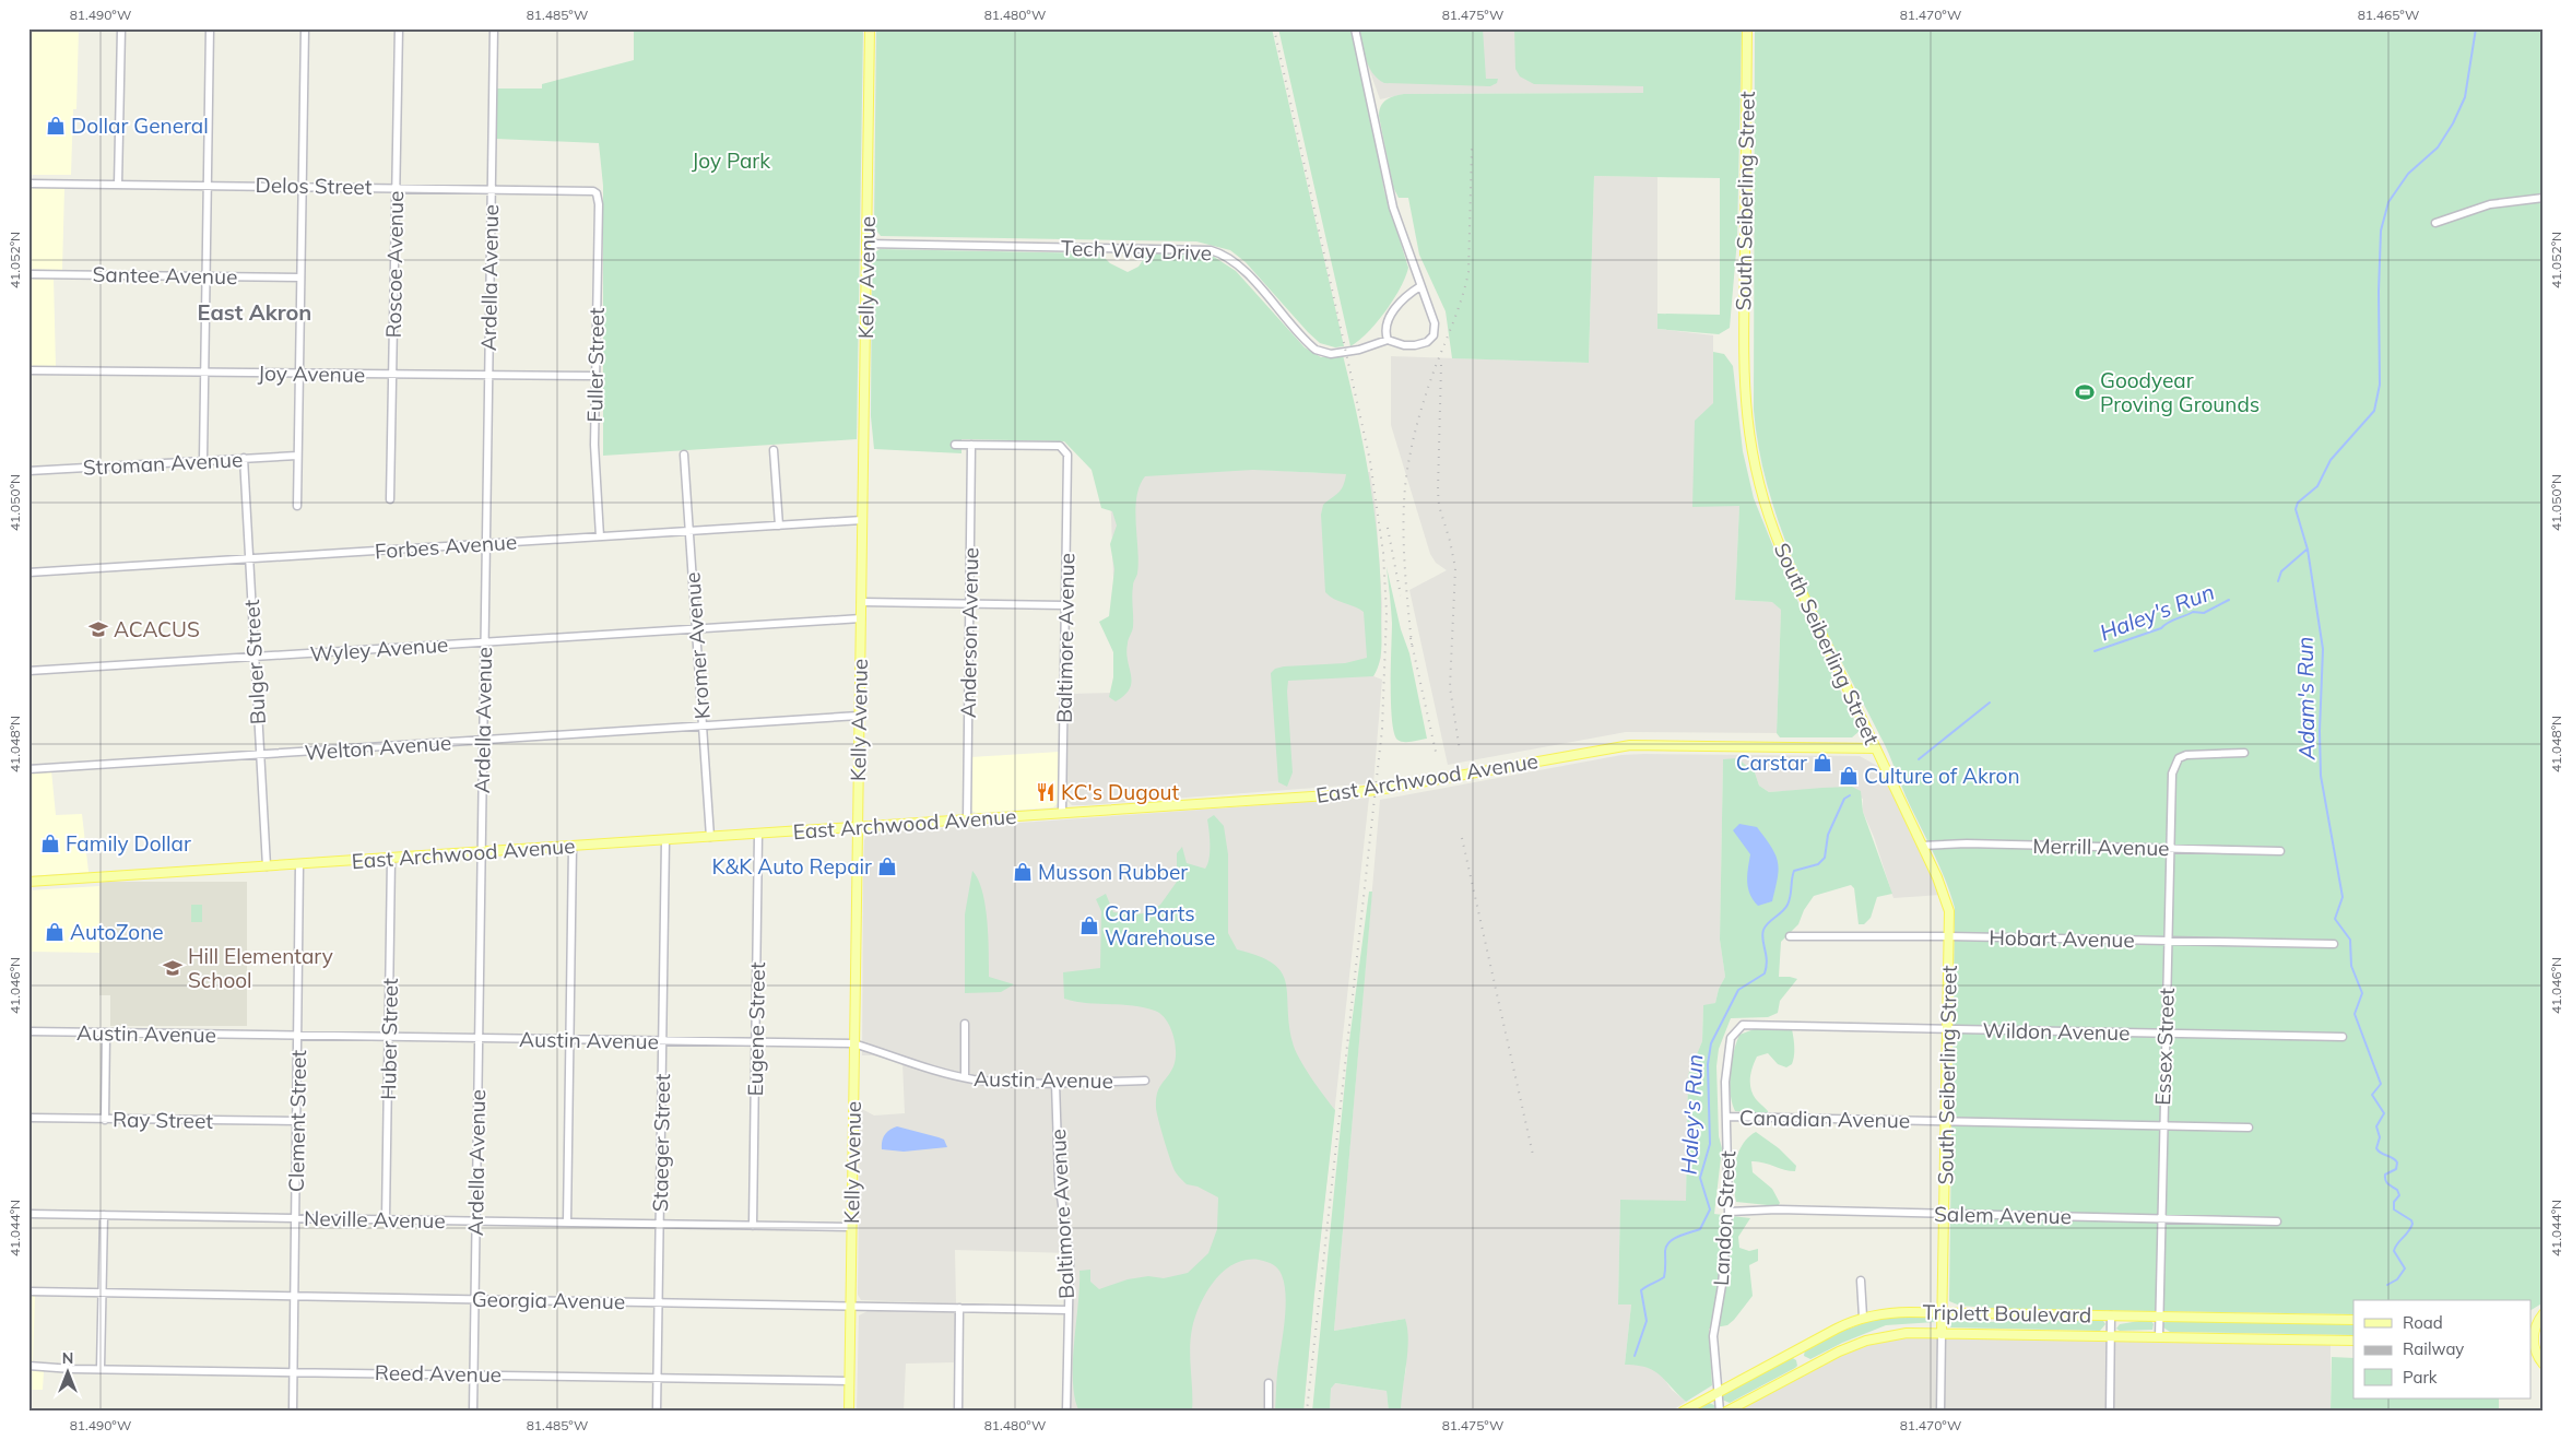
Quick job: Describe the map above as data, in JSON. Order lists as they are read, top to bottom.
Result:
{
  "streets": {
    "main road": [
      "South Seiberling Street",
      "Kelly Avenue",
      "East Archwood Avenue",
      "Triplett Boulevard"
    ],
    "street": [
      "Delos Street",
      "Tech Way Drive",
      "Roscoe Avenue",
      "Santee Avenue",
      "Ardella Avenue",
      "Fuller Street",
      "Joy Avenue",
      "Stroman Avenue",
      "Forbes Avenue",
      "Anderson Avenue",
      "Baltimore Avenue",
      "Kromer Avenue",
      "Wyley Avenue",
      "Bulger Street",
      "Welton Avenue",
      "Merrill Avenue",
      "Hobart Avenue",
      "Eugene Street",
      "Wildon Avenue",
      "Austin Avenue",
      "Huber Street",
      "Essex Street",
      "Canadian Avenue",
      "Ray Street",
      "Clement Street",
      "Staeger Street",
      "Salem Avenue",
      "Landon Street",
      "Neville Avenue",
      "Georgia Avenue",
      "Reed Avenue"
    ]
  },
  "crossings": [
    ["Delos Street", "Roscoe Avenue"],
    ["Delos Street", "Ardella Avenue"],
    ["Delos Street", "Fuller Street"],
    ["South Seiberling Street", "East Archwood Avenue"],
    ["South Seiberling Street", "Merrill Avenue"],
    ["South Seiberling Street", "Hobart Avenue"],
    ["South Seiberling Street", "Wildon Avenue"],
    ["South Seiberling Street", "Canadian Avenue"],
    ["South Seiberling Street", "Salem Avenue"],
    ["South Seiberling Street", "Triplett Boulevard"],
    ["Tech Way Drive", "Kelly Avenue"],
    ["Roscoe Avenue", "Joy Avenue"],
    ["Ardella Avenue", "Joy Avenue"],
    ["Ardella Avenue", "Forbes Avenue"],
    ["Ardella Avenue", "Wyley Avenue"],
    ["Ardella Avenue", "Welton Avenue"],
    ["Ardella Avenue", "East Archwood Avenue"],
    ["Ardella Avenue", "Austin Avenue"],
    ["Ardella Avenue", "Neville Avenue"],
    ["Ardella Avenue", "Georgia Avenue"],
    ["Ardella Avenue", "Reed Avenue"],
    ["Kelly Avenue", "Forbes Avenue"],
    ["Kelly Avenue", "Wyley Avenue"],
    ["Kelly Avenue", "Welton Avenue"],
    ["Kelly Avenue", "East Archwood Avenue"],
    ["Kelly Avenue", "Austin Avenue"],
    ["Kelly Avenue", "Neville Avenue"],
    ["Kelly Avenue", "Georgia Avenue"],
    ["Kelly Avenue", "Reed Avenue"],
    ["Fuller Street", "Joy Avenue"],
    ["Fuller Street", "Forbes Avenue"],
    ["Stroman Avenue", "Bulger Street"],
    ["Forbes Avenue", "Kromer Avenue"],
    ["Forbes Avenue", "Bulger Street"],
    ["Anderson Avenue", "Baltimore Avenue"],
    ["Anderson Avenue", "East Archwood Avenue"],
    ["Baltimore Avenue", "East Archwood Avenue"],
    ["Baltimore Avenue", "Austin Avenue"],
    ["Baltimore Avenue", "Georgia Avenue"],
    ["Kromer Avenue", "Wyley Avenue"],
    ["Kromer Avenue", "Welton Avenue"],
    ["Kromer Avenue", "East Archwood Avenue"],
    ["Wyley Avenue", "Bulger Street"],
    ["Bulger Street", "Welton Avenue"],
    ["Bulger Street", "East Archwood Avenue"],
    ["East Archwood Avenue", "Eugene Street"],
    ["East Archwood Avenue", "Huber Street"],
    ["East Archwood Avenue", "Clement Street"],
    ["East Archwood Avenue", "Staeger Street"],
    ["Merrill Avenue", "Essex Street"],
    ["Hobart Avenue", "Essex Street"],
    ["Eugene Street", "Austin Avenue"],
    ["Eugene Street", "Neville Avenue"],
    ["Wildon Avenue", "Essex Street"],
    ["Wildon Avenue", "Landon Street"],
    ["Austin Avenue", "Huber Street"],
    ["Austin Avenue", "Clement Street"],
    ["Austin Avenue", "Staeger Street"],
    ["Huber Street", "Neville Avenue"],
    ["Essex Street", "Canadian Avenue"],
    ["Essex Street", "Salem Avenue"],
    ["Essex Street", "Triplett Boulevard"],
    ["Canadian Avenue", "Landon Street"],
    ["Ray Street", "Clement Street"],
    ["Clement Street", "Neville Avenue"],
    ["Clement Street", "Georgia Avenue"],
    ["Clement Street", "Reed Avenue"],
    ["Staeger Street", "Neville Avenue"],
    ["Staeger Street", "Georgia Avenue"],
    ["Staeger Street", "Reed Avenue"],
    ["Salem Avenue", "Landon Street"],
    ["Landon Street", "Triplett Boulevard"]
  ],
  "districts": ["East Akron"],
  "water": ["Haley's Run", "Adam's Run"],
  "parks": ["Joy Park"],
  "places": {
    "shop": [
      "Dollar General",
      "Carstar",
      "Culture of Akron",
      "Family Dollar",
      "K&K Auto Repair",
      "Musson Rubber",
      "Car Parts Warehouse",
      "AutoZone"
    ],
    "sports": ["Goodyear Proving Grounds"],
    "school or university": ["ACACUS", "Hill Elementary School"],
    "restaurant": ["KC's Dugout"]
  },
  "legend": ["Road", "Railway", "Park"],
  "north": "top",
  "coordinates": [
    "81.490°W",
    "81.485°W",
    "81.480°W",
    "81.475°W",
    "81.470°W",
    "81.465°W",
    "41.052°N",
    "41.050°N",
    "41.048°N",
    "41.046°N",
    "41.044°N"
  ]
}
